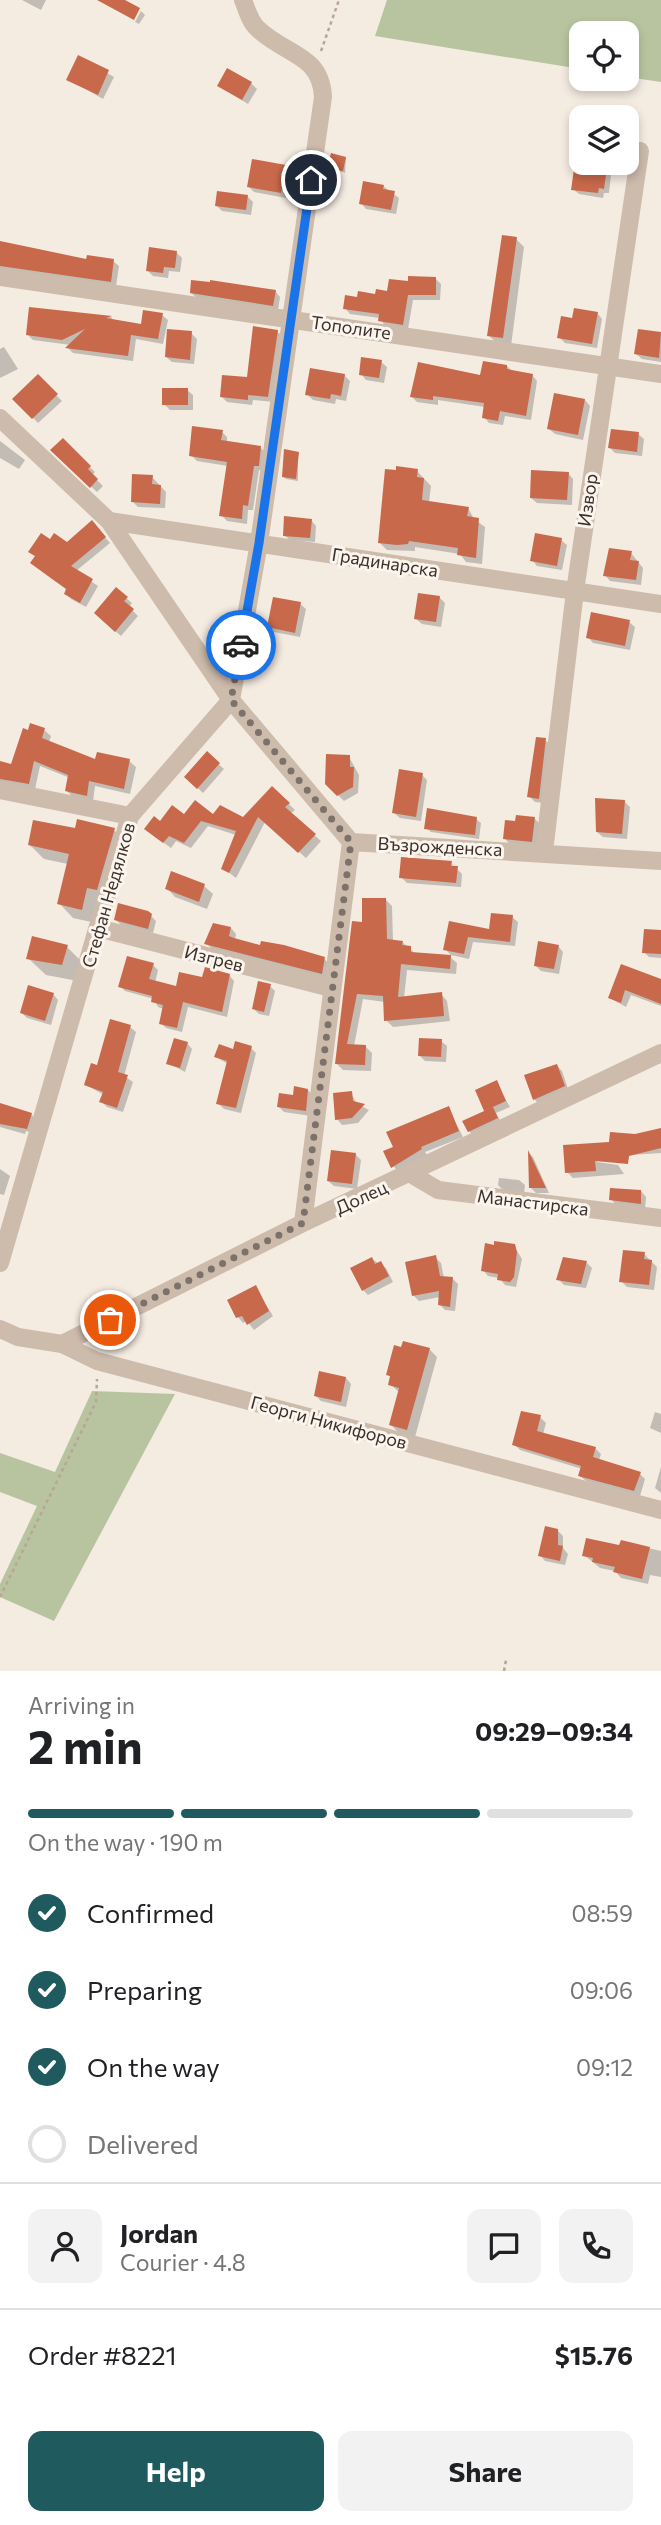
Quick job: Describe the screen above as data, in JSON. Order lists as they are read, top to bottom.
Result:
{
  "streets": {
    "street": [
      "Тополите",
      "Извор",
      "Градинарска",
      "Възрожденска",
      "Стефан Недялков",
      "Изгрев",
      "Долец",
      "Манастирска",
      "Георги Никифоров"
    ]
  },
  "crossings": [
    ["Тополите", "Извор"],
    ["Извор", "Градинарска"],
    ["Извор", "Възрожденска"],
    ["Стефан Недялков", "Изгрев"],
    ["Долец", "Манастирска"],
    ["Долец", "Георги Никифоров"]
  ],
  "page": {
    "heading": ["2 min", "Arriving in", "09:29–09:34"],
    "panel": [
      "Jordan",
      "Courier · 4.8",
      "Order #8221",
      "$15.76"
    ],
    "bar": "On the way · 190 m",
    "list": [
      ["Confirmed", "08:59"],
      ["Preparing", "09:06"],
      ["On the way", "09:12"],
      "Delivered"
    ],
    "buttons": ["Help", "Share"]
  }
}
